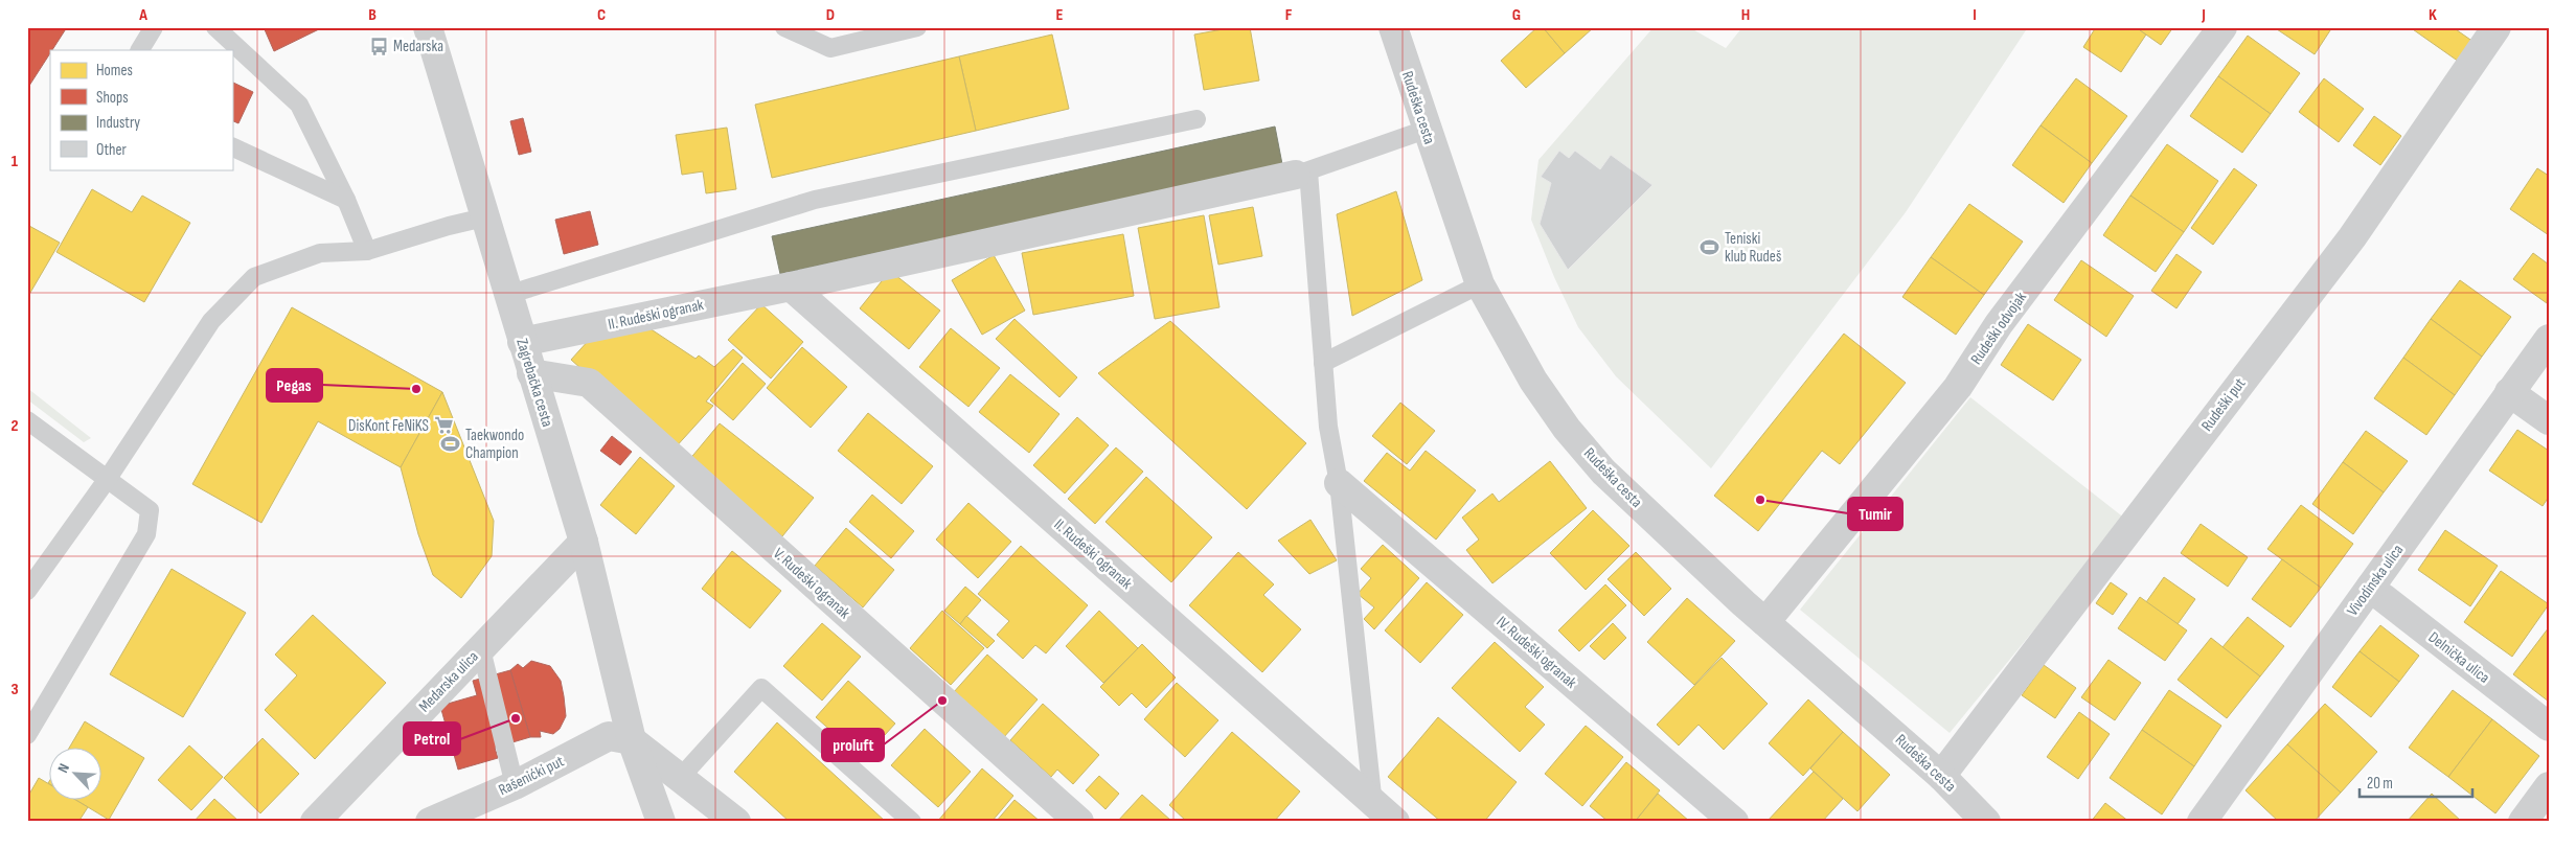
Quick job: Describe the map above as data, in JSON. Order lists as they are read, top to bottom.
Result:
{
  "streets": {
    "street": [
      "Rudeška cesta",
      "II. Rudeški ogranak",
      "Rudeški odvojak",
      "Zagrebačka cesta",
      "Rudeški put",
      "Vivodinska ulica",
      "V. Rudeški ogranak",
      "IV. Rudeški ogranak",
      "Delnička ulica",
      "Medarska ulica",
      "Rašenićki put"
    ]
  },
  "crossings": [
    ["Rudeška cesta", "Rudeški odvojak"],
    ["Rudeška cesta", "Rudeški put"],
    ["II. Rudeški ogranak", "Zagrebačka cesta"],
    ["Zagrebačka cesta", "V. Rudeški ogranak"],
    ["Zagrebačka cesta", "Medarska ulica"],
    ["Zagrebačka cesta", "Rašenićki put"],
    ["Vivodinska ulica", "Delnička ulica"]
  ],
  "places": {
    "bus stop": ["Medarska"],
    "sports": ["Teniski klub Rudeš", "Taekwondo Champion"],
    "other": [
      "Pegas",
      "Tumir",
      "proluft",
      "Petrol"
    ],
    "supermarket": ["DisKont FeNiKS"]
  },
  "legend": [
    "Homes",
    "Shops",
    "Industry",
    "Other"
  ],
  "scale_bar": "20 m",
  "north": "top left",
  "grid": {
    "columns": [
      "A",
      "B",
      "C",
      "D",
      "E",
      "F",
      "G",
      "H",
      "I",
      "J",
      "K"
    ],
    "rows": ["1", "2", "3"]
  }
}
